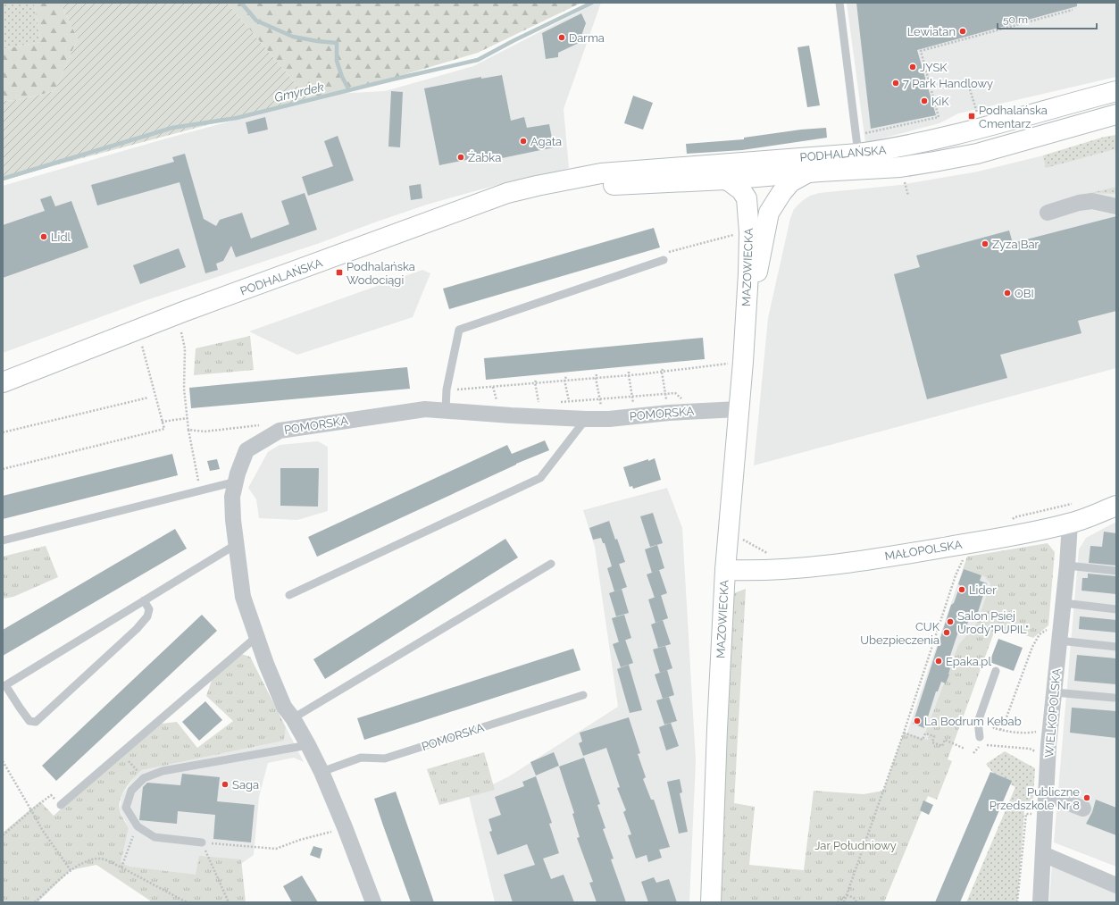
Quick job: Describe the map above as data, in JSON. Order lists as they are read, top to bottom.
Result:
{
  "streets": {
    "street": [
      "PODHALAŃSKA",
      "MAZOWIECKA",
      "POMORSKA",
      "MAŁOPOLSKA",
      "WIELKOPOLSKA"
    ]
  },
  "crossings": [
    ["PODHALAŃSKA", "MAZOWIECKA"],
    ["MAZOWIECKA", "POMORSKA"],
    ["MAZOWIECKA", "MAŁOPOLSKA"],
    ["MAŁOPOLSKA", "WIELKOPOLSKA"]
  ],
  "water": ["Gmyrdek"],
  "parks": ["Jar Południowy"],
  "places": {
    "other": [
      "Lewiatan",
      "Darma",
      "JYSK",
      "7 Park Handlowy",
      "KiK",
      "Agata",
      "Żabka",
      "Lidl",
      "Zyza Bar",
      "OBI",
      "Lider",
      "Salon Psiej Urody\"PUPIL\"",
      "CUK Ubezpieczenia",
      "Epaka.pl",
      "La Bodrum Kebab",
      "Saga",
      "Publiczne Przedszkole Nr 8"
    ],
    "transit": ["Podhalańska Cmentarz", "Podhalańska Wodociągi"]
  },
  "scale_bar": "50 m"
}
